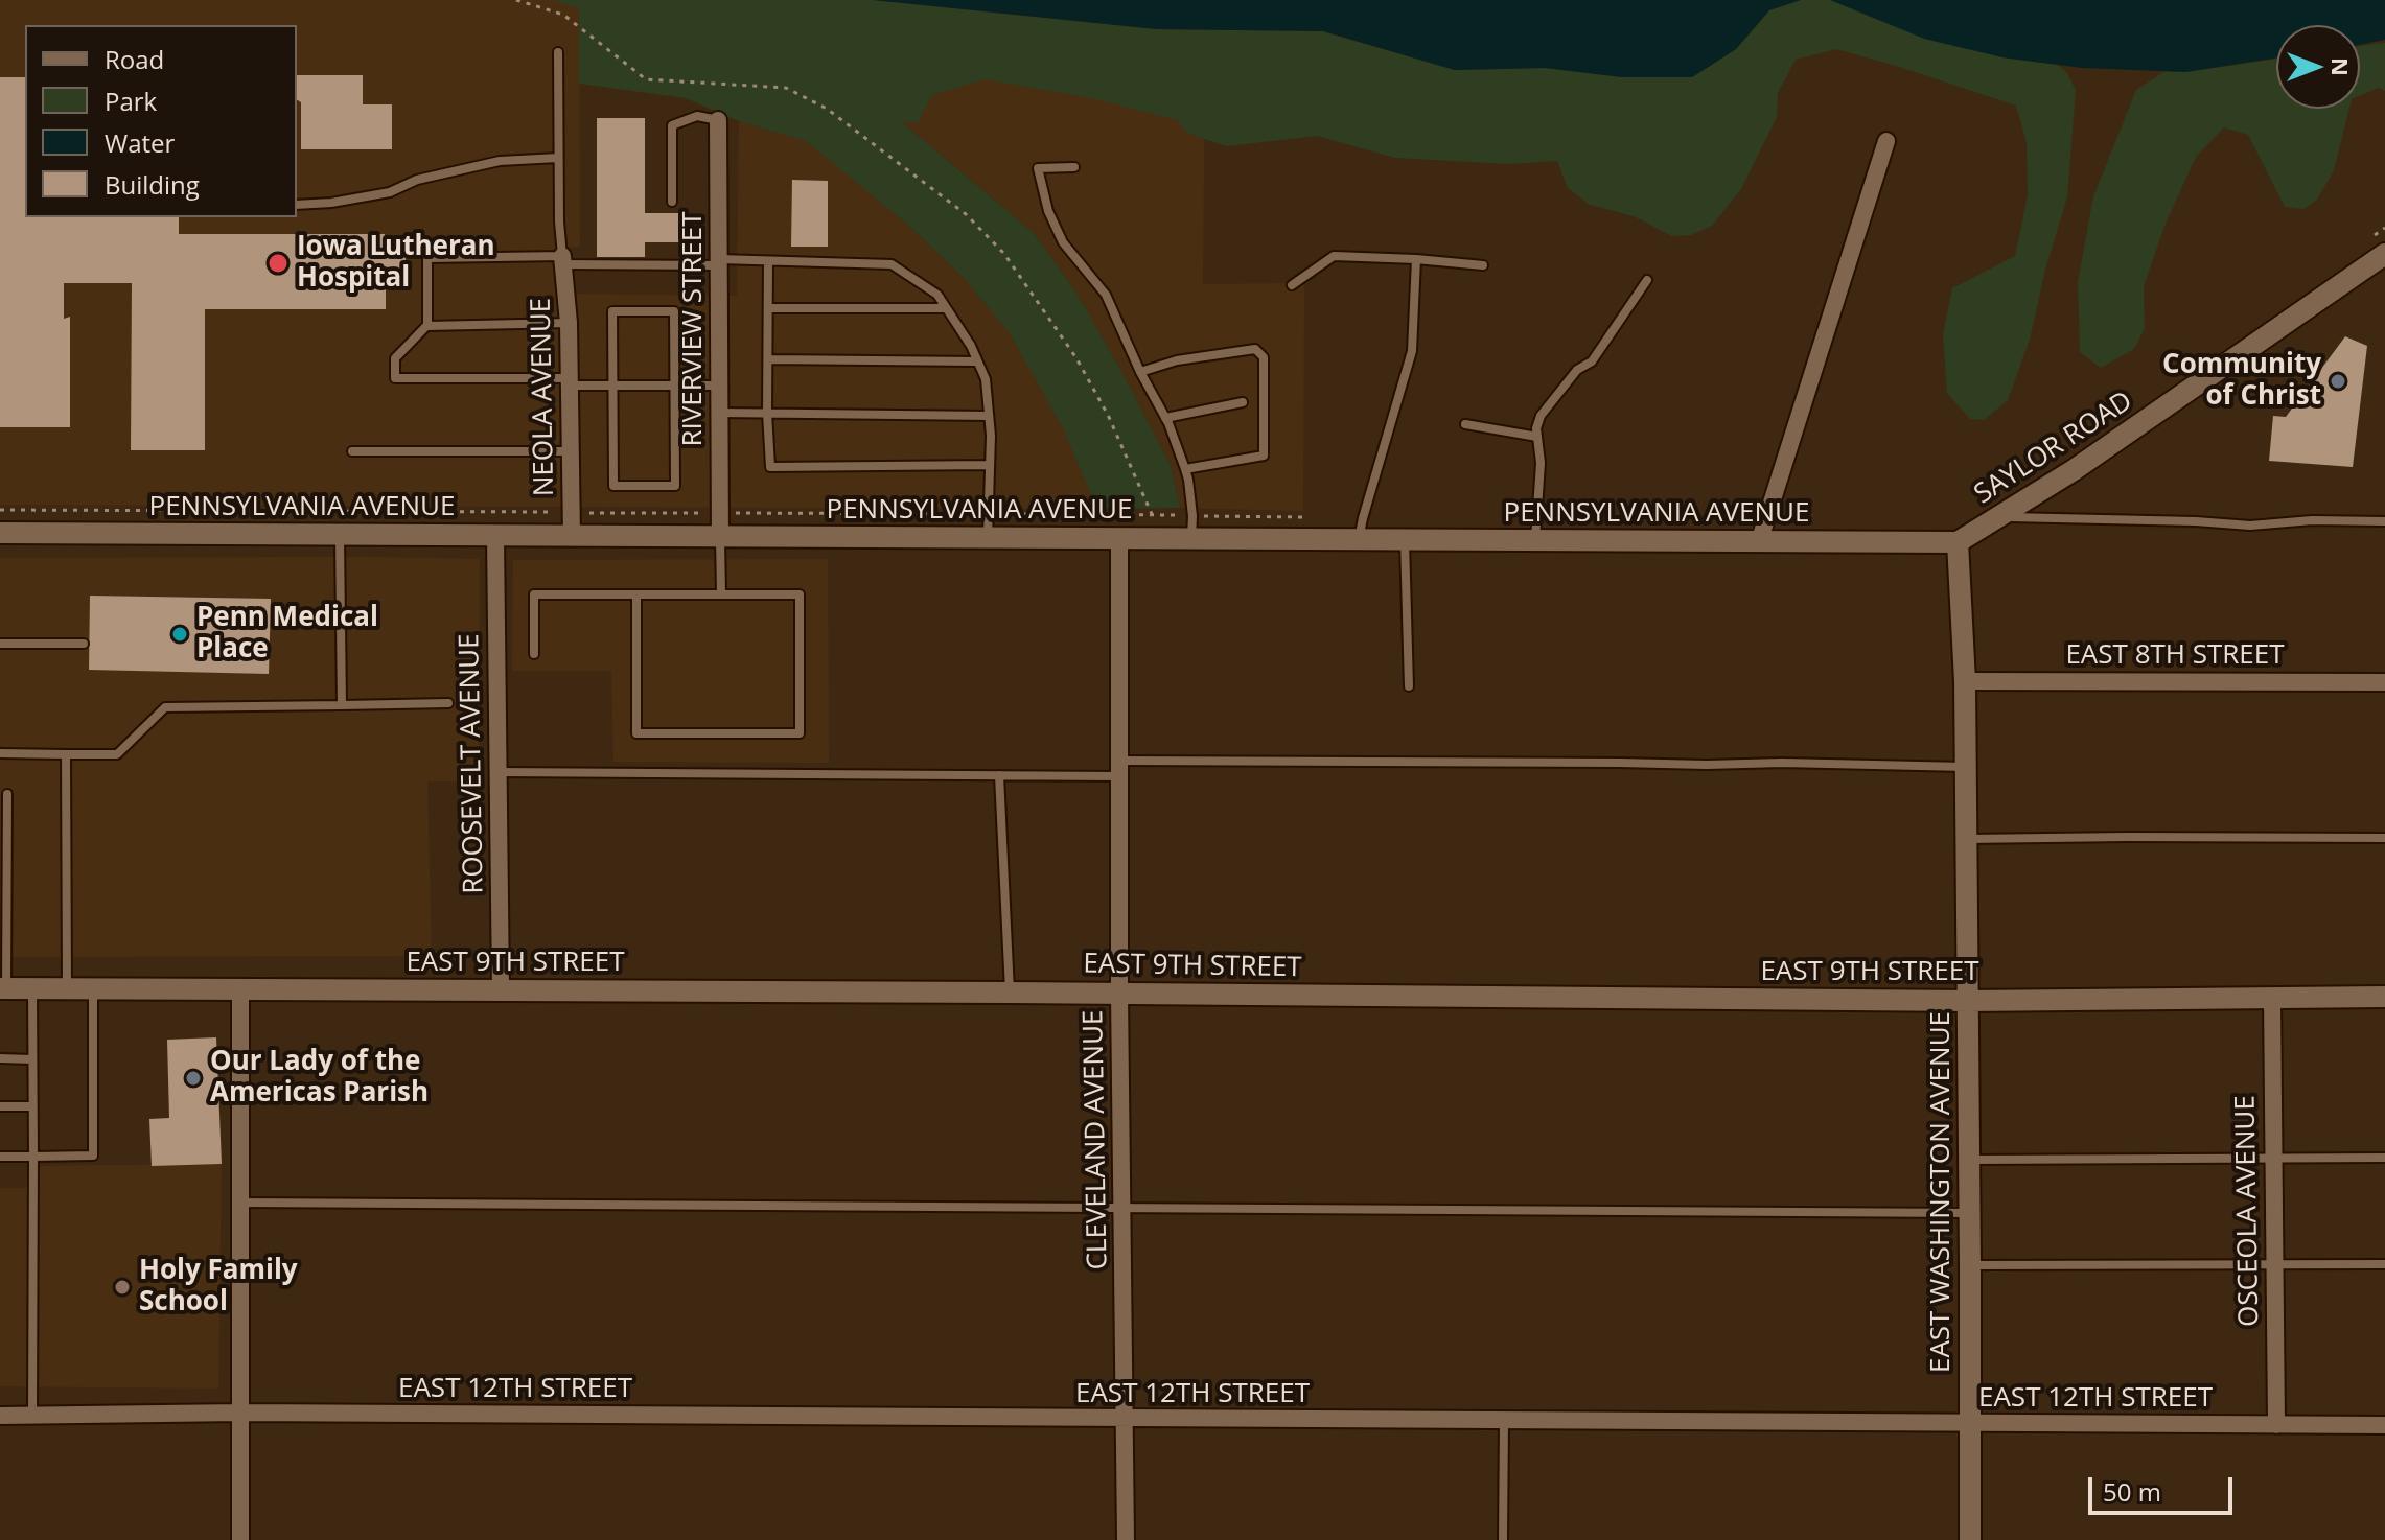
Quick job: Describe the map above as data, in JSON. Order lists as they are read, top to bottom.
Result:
{
  "streets": {
    "street": [
      "RIVERVIEW STREET",
      "NEOLA AVENUE",
      "SAYLOR ROAD",
      "PENNSYLVANIA AVENUE",
      "EAST 8TH STREET",
      "ROOSEVELT AVENUE",
      "EAST 9TH STREET",
      "CLEVELAND AVENUE",
      "EAST WASHINGTON AVENUE",
      "OSCEOLA AVENUE",
      "EAST 12TH STREET"
    ]
  },
  "crossings": [
    ["RIVERVIEW STREET", "PENNSYLVANIA AVENUE"],
    ["NEOLA AVENUE", "PENNSYLVANIA AVENUE"],
    ["SAYLOR ROAD", "PENNSYLVANIA AVENUE"],
    ["SAYLOR ROAD", "EAST WASHINGTON AVENUE"],
    ["PENNSYLVANIA AVENUE", "ROOSEVELT AVENUE"],
    ["PENNSYLVANIA AVENUE", "CLEVELAND AVENUE"],
    ["PENNSYLVANIA AVENUE", "EAST WASHINGTON AVENUE"],
    ["EAST 8TH STREET", "EAST WASHINGTON AVENUE"],
    ["ROOSEVELT AVENUE", "EAST 9TH STREET"],
    ["EAST 9TH STREET", "CLEVELAND AVENUE"],
    ["EAST 9TH STREET", "EAST WASHINGTON AVENUE"],
    ["EAST 9TH STREET", "OSCEOLA AVENUE"],
    ["CLEVELAND AVENUE", "EAST 12TH STREET"],
    ["EAST WASHINGTON AVENUE", "EAST 12TH STREET"],
    ["OSCEOLA AVENUE", "EAST 12TH STREET"]
  ],
  "places": [
    "Iowa Lutheran Hospital",
    "Community of Christ",
    "Penn Medical Place",
    "Our Lady of the Americas Parish",
    "Holy Family School"
  ],
  "legend": [
    "Road",
    "Park",
    "Water",
    "Building"
  ],
  "scale_bar": "50 m",
  "north": "right"
}
